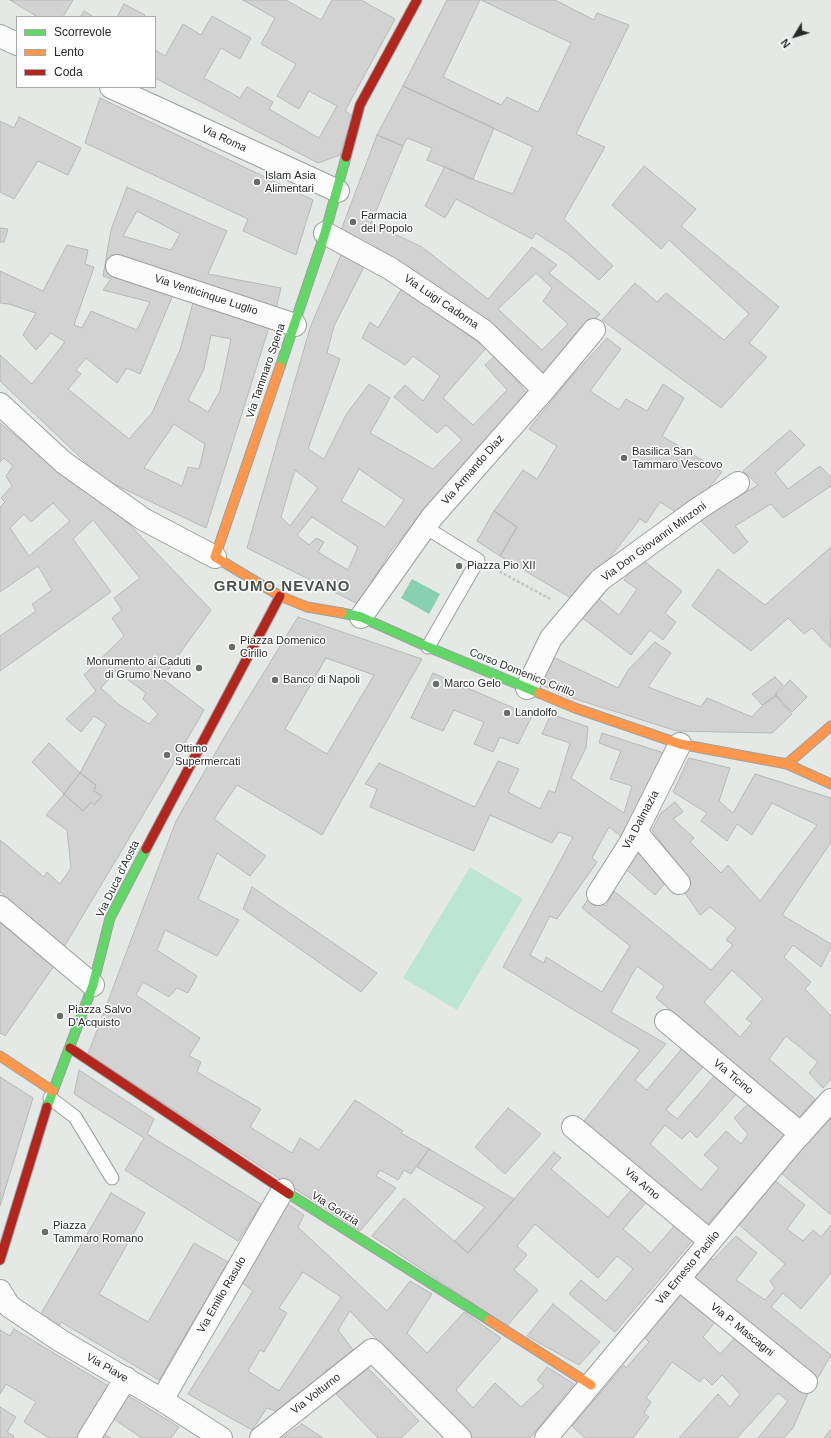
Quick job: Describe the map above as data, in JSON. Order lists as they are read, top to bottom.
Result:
{
  "streets": {
    "street": [
      "Via Roma",
      "Via Venticinque Luglio",
      "Via Luigi Cadorna",
      "Via Tammaro Spena",
      "Via Armando Diaz",
      "Via Don Giovanni Minzoni",
      "Corso Domenico Cirillo",
      "Via Dalmazia",
      "Via Duca d'Aosta",
      "Via Ticino",
      "Via Arno",
      "Via Gorizia",
      "Via Ernesto Pacilio",
      "Via Emilio Rasulo",
      "Via P. Mascagni",
      "Via Piave",
      "Via Volturno"
    ]
  },
  "crossings": [
    ["Via Roma", "Via Tammaro Spena"],
    ["Via Venticinque Luglio", "Via Tammaro Spena"],
    ["Via Luigi Cadorna", "Via Tammaro Spena"],
    ["Via Luigi Cadorna", "Via Armando Diaz"],
    ["Via Tammaro Spena", "Corso Domenico Cirillo"],
    ["Via Armando Diaz", "Corso Domenico Cirillo"],
    ["Via Don Giovanni Minzoni", "Corso Domenico Cirillo"],
    ["Corso Domenico Cirillo", "Via Dalmazia"],
    ["Corso Domenico Cirillo", "Via Duca d'Aosta"],
    ["Via Duca d'Aosta", "Via Gorizia"],
    ["Via Ticino", "Via Ernesto Pacilio"],
    ["Via Arno", "Via Ernesto Pacilio"],
    ["Via Gorizia", "Via Ernesto Pacilio"],
    ["Via Gorizia", "Via Emilio Rasulo"],
    ["Via Ernesto Pacilio", "Via P. Mascagni"],
    ["Via Emilio Rasulo", "Via Piave"]
  ],
  "districts": ["GRUMO NEVANO"],
  "places": [
    "Islam Asia Alimentari",
    "Farmacia del Popolo",
    "Basilica San Tammaro Vescovo",
    "Piazza Pio XII",
    "Piazza Domenico Cirillo",
    "Monumento ai Caduti di Grumo Nevano",
    "Banco di Napoli",
    "Marco Gelo",
    "Landolfo",
    "Ottimo Supermercati",
    "Piazza Salvo D'Acquisto",
    "Piazza Tammaro Romano"
  ],
  "legend": ["Scorrevole", "Lento", "Coda"],
  "north": "bottom left"
}
